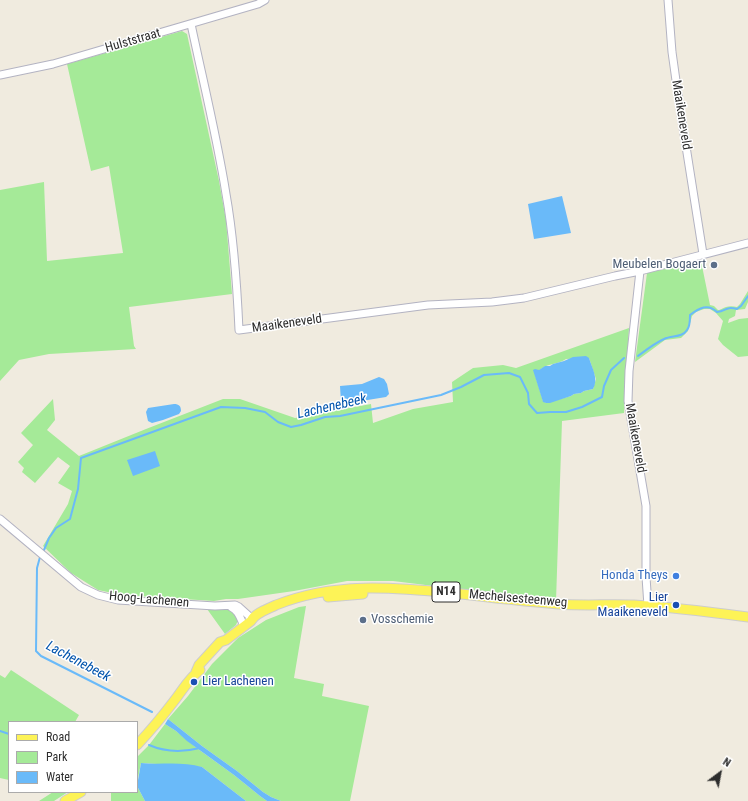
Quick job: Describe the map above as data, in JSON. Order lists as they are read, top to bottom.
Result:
{
  "streets": {
    "main road": ["N14", "Mechelsesteenweg"],
    "street": ["Hulststraat", "Maaikeneveld", "Hoog-Lachenen"]
  },
  "crossings": [
    ["Hulststraat", "Maaikeneveld"],
    ["Maaikeneveld", "Mechelsesteenweg"],
    ["Mechelsesteenweg", "Hoog-Lachenen"]
  ],
  "water": ["Lachenebeek"],
  "places": [
    "Meubelen Bogaert",
    "Honda Theys",
    "Lier Maaikeneveld",
    "Vosschemie",
    "Lier Lachenen"
  ],
  "legend": ["Road", "Park", "Water"],
  "north": "top right"
}
